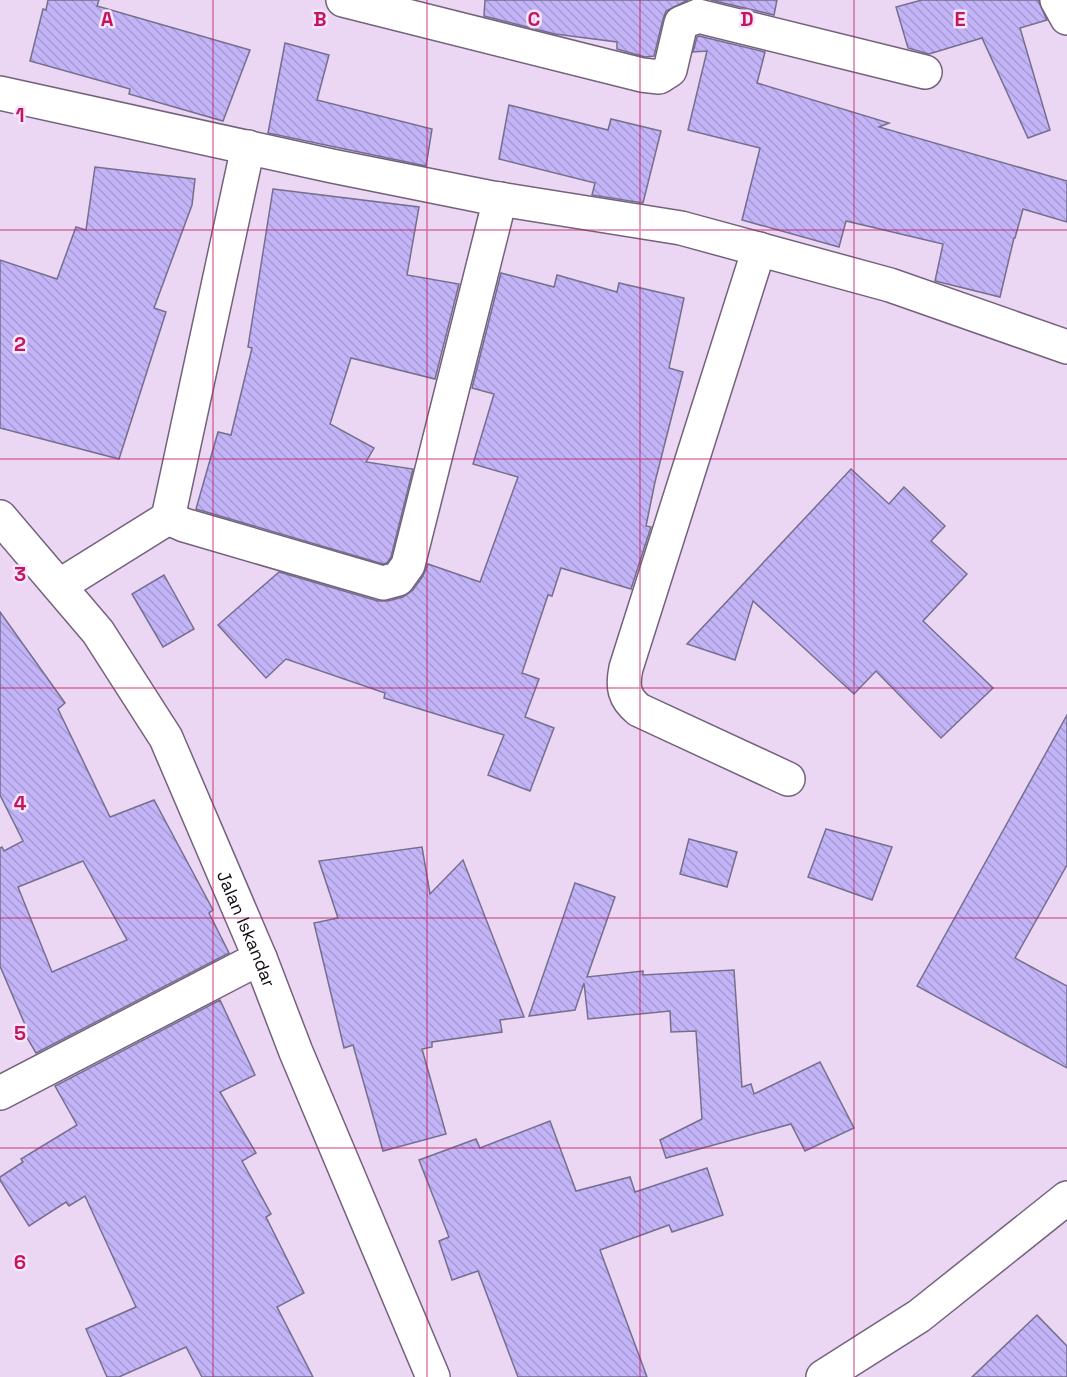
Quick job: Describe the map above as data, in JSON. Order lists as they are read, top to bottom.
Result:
{
  "streets": {
    "street": ["Jalan Iskandar"]
  },
  "grid": {
    "columns": [
      "A",
      "B",
      "C",
      "D",
      "E"
    ],
    "rows": [
      "1",
      "2",
      "3",
      "4",
      "5",
      "6"
    ]
  }
}
